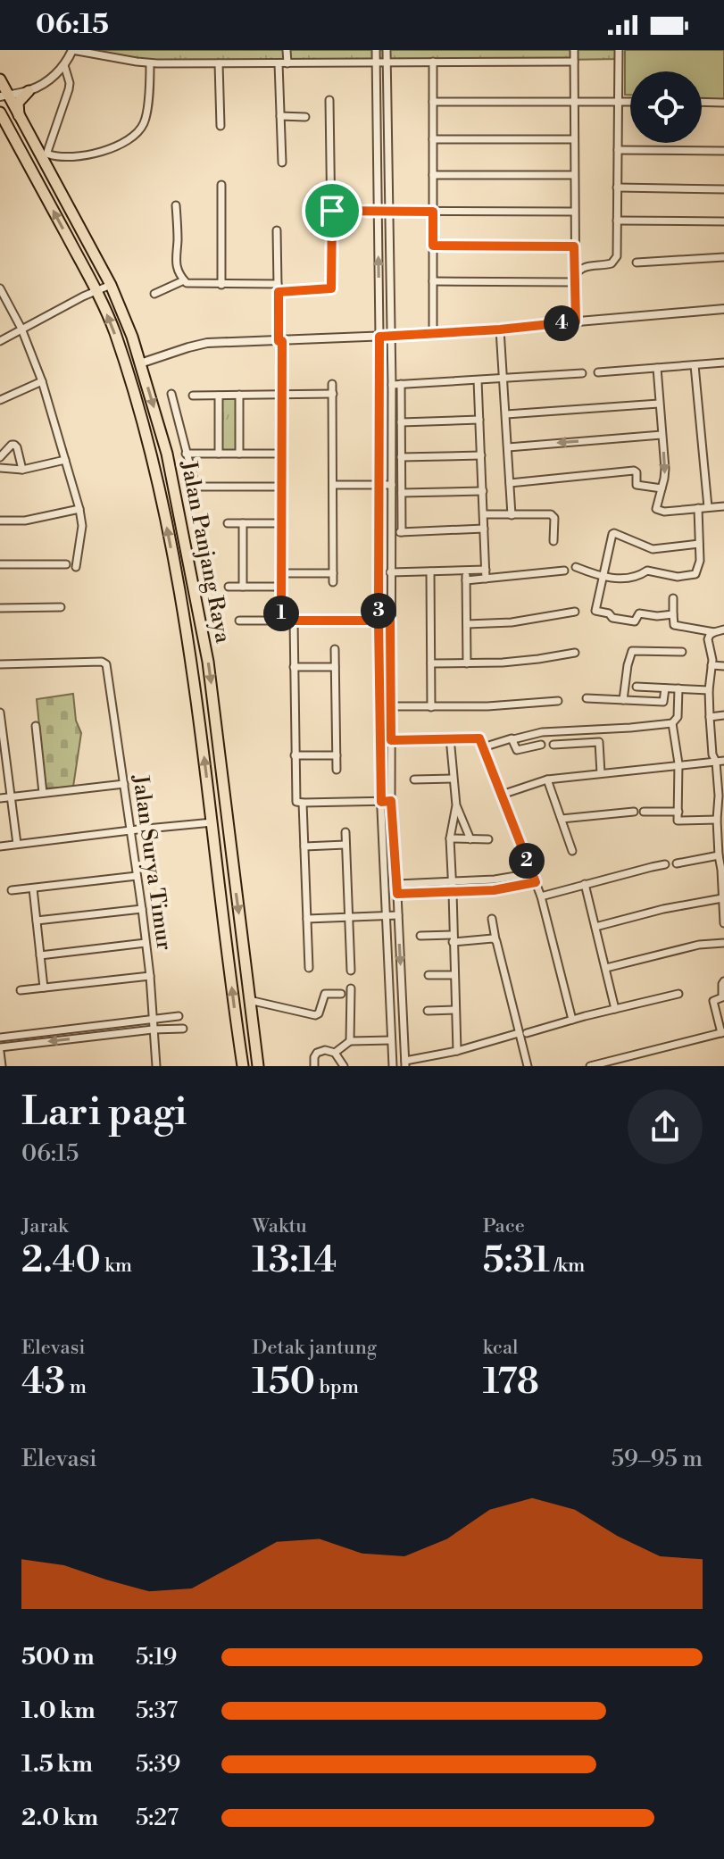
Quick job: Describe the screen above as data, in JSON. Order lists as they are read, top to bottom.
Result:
{
  "streets": {
    "main road": ["Jalan Panjang Raya"],
    "street": ["Jalan Surya Timur"]
  },
  "page": {
    "status": "06:15",
    "pins": [
      "4",
      "3",
      "1",
      "2"
    ],
    "heading": ["Lari pagi", "06:15"],
    "stats": [
      ["Jarak", "2.40 km"],
      ["Waktu", "13:14"],
      ["Pace", "5:31 /km"],
      ["Elevasi", "43 m"],
      ["Detak jantung", "150 bpm"],
      ["kcal", "178"]
    ],
    "chart": ["Elevasi", "59–95 m"],
    "list": [
      {
        "name": "500 m",
        "note": "5:19"
      },
      {
        "name": "1.0 km",
        "note": "5:37"
      },
      {
        "name": "1.5 km",
        "note": "5:39"
      },
      {
        "name": "2.0 km",
        "note": "5:27"
      }
    ]
  }
}
